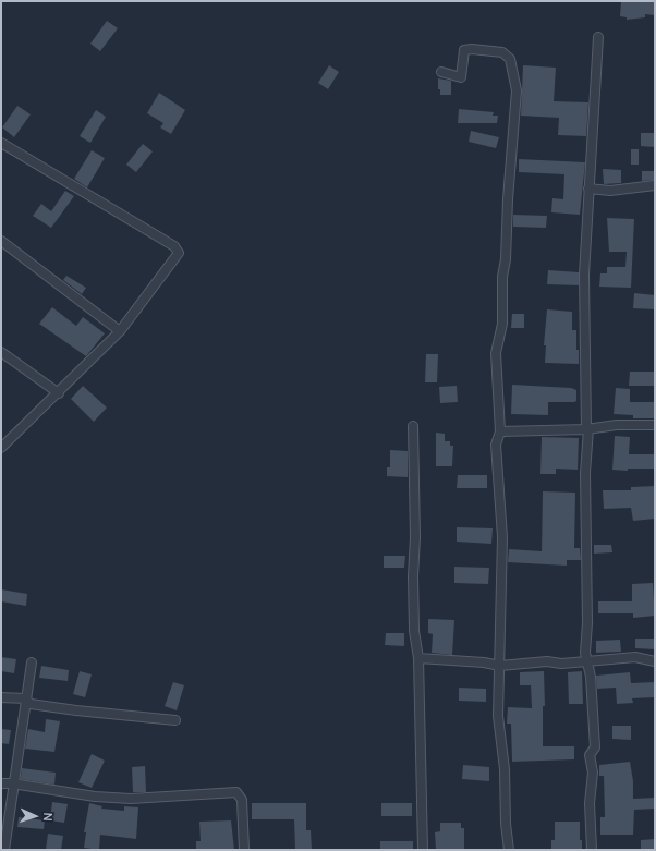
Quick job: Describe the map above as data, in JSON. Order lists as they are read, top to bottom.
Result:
{
  "north": "right"
}
